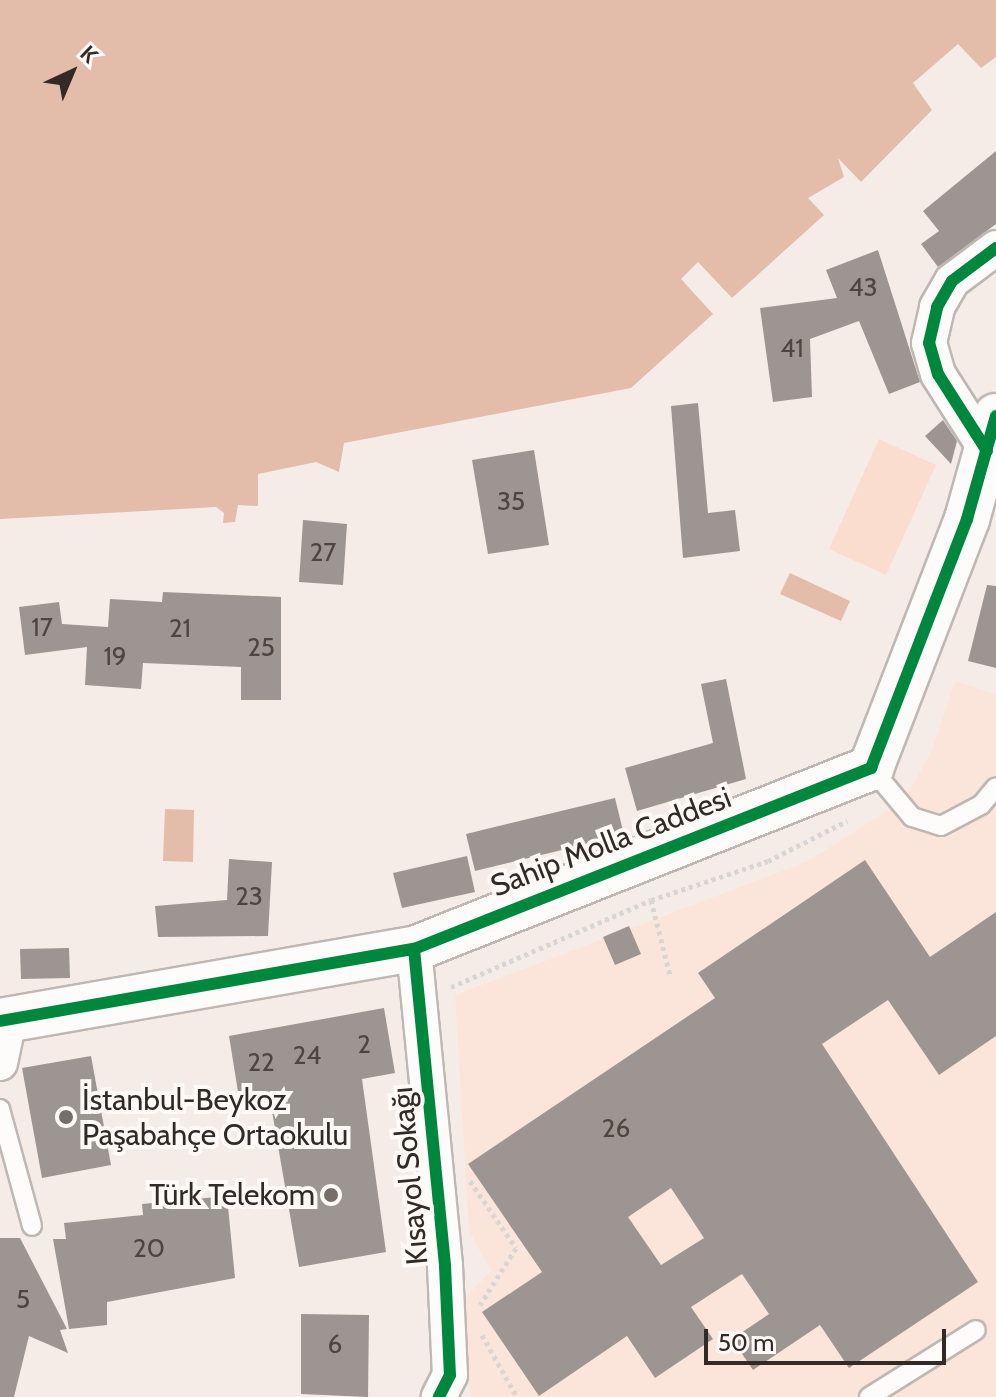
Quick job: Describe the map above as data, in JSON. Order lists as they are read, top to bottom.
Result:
{
  "streets": {
    "main road": ["Sahip Molla Caddesi"],
    "street": ["Kısayol Sokağı"]
  },
  "crossings": [
    ["Sahip Molla Caddesi", "Kısayol Sokağı"]
  ],
  "places": ["İstanbul-Beykoz Paşabahçe Ortaokulu", "Türk Telekom"],
  "house_numbers": [
    "43",
    "41",
    "35",
    "27",
    "17",
    "21",
    "25",
    "19",
    "23",
    "2",
    "24",
    "22",
    "26",
    "20",
    "5",
    "6"
  ],
  "scale_bar": "50 m",
  "north": "top right"
}
